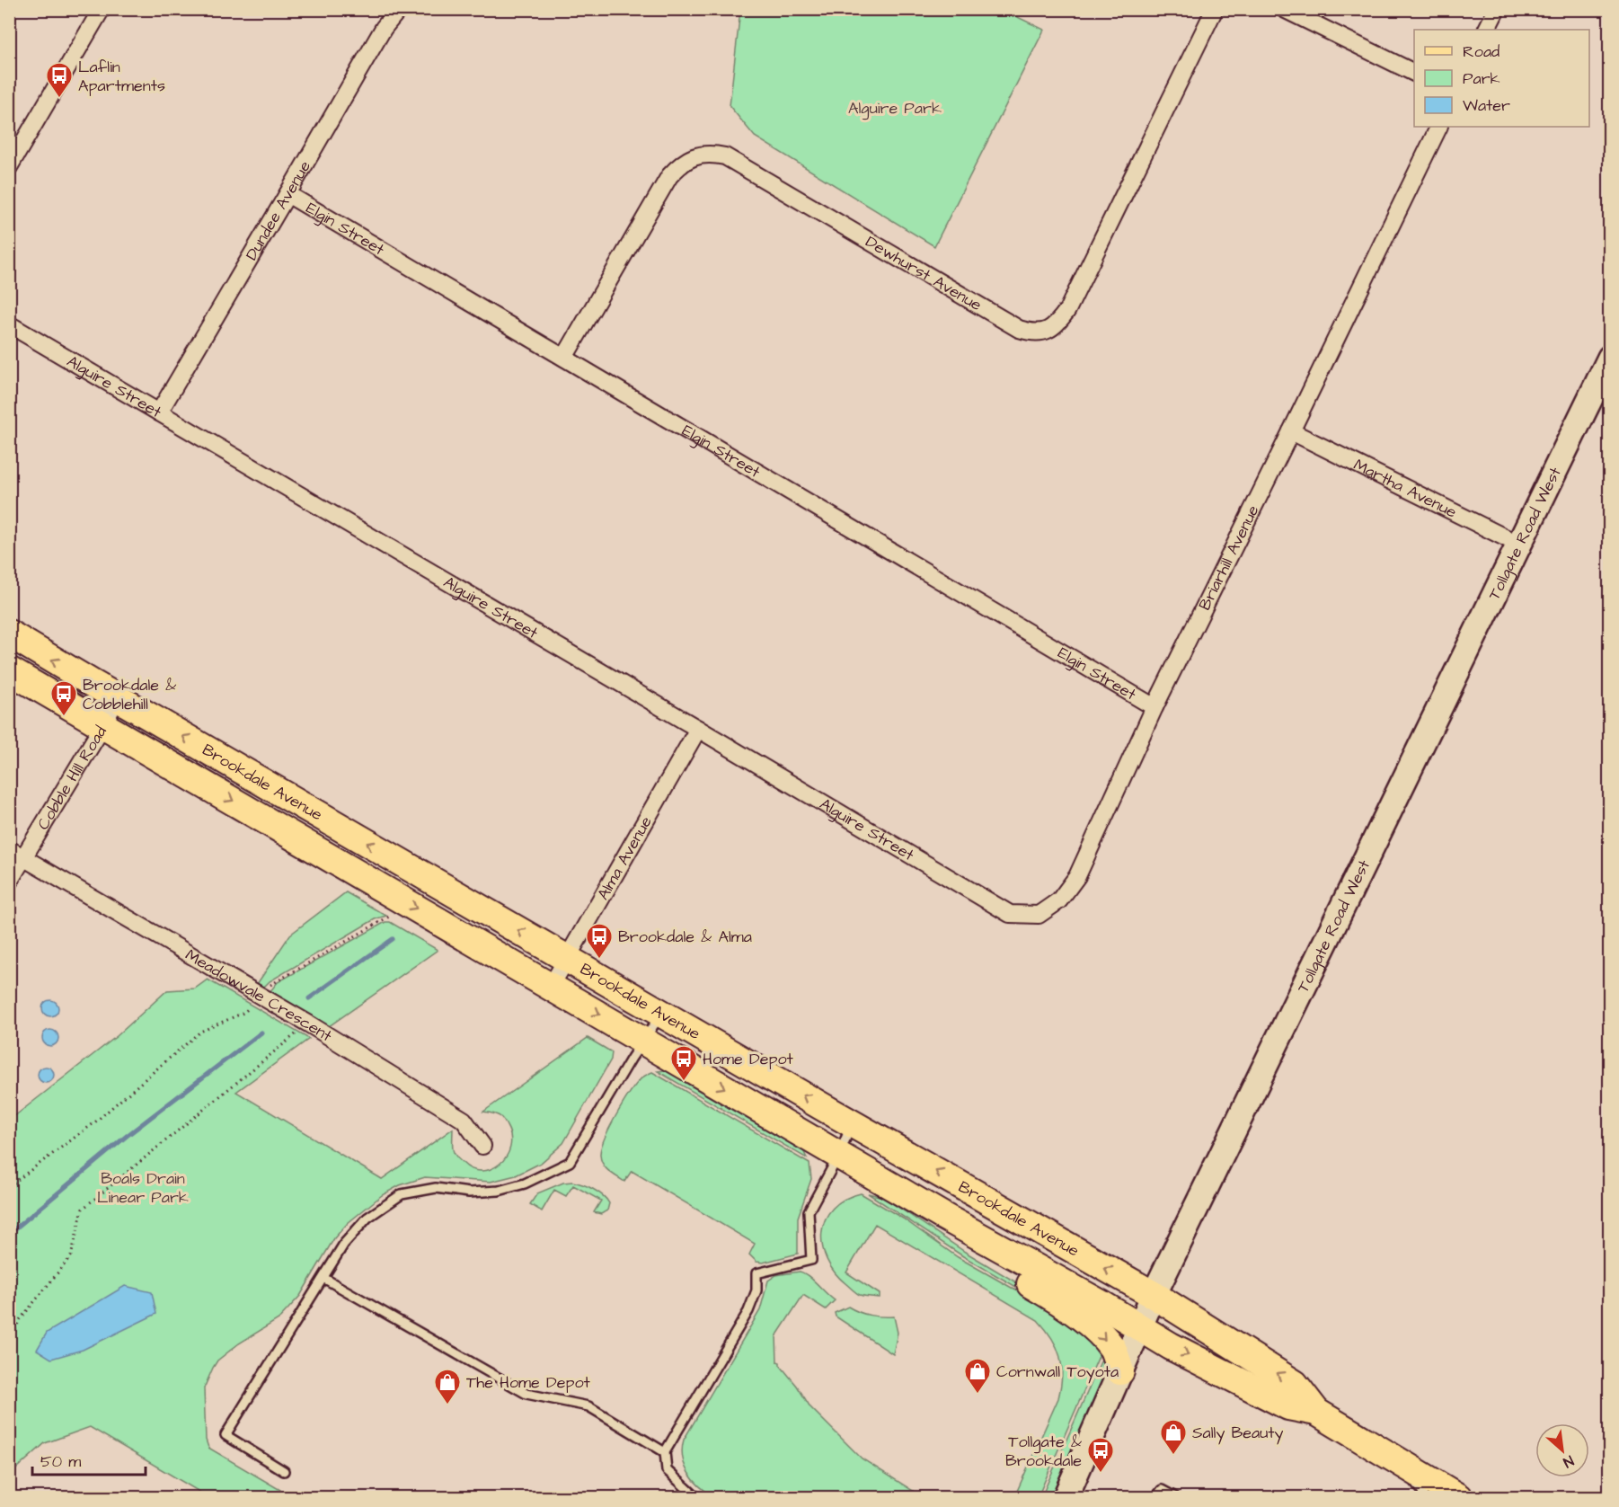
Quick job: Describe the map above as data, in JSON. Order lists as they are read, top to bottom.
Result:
{
  "streets": {
    "main road": ["Brookdale Avenue"],
    "street": [
      "Dundee Avenue",
      "Elgin Street",
      "Dewhurst Avenue",
      "Alguire Street",
      "Martha Avenue",
      "Tollgate Road West",
      "Briarhill Avenue",
      "Cobble Hill Road",
      "Alma Avenue",
      "Meadowvale Crescent"
    ]
  },
  "crossings": [
    ["Dundee Avenue", "Elgin Street"],
    ["Dundee Avenue", "Alguire Street"],
    ["Elgin Street", "Dewhurst Avenue"],
    ["Elgin Street", "Briarhill Avenue"],
    ["Alguire Street", "Briarhill Avenue"],
    ["Alguire Street", "Alma Avenue"],
    ["Martha Avenue", "Tollgate Road West"],
    ["Martha Avenue", "Briarhill Avenue"],
    ["Tollgate Road West", "Brookdale Avenue"],
    ["Cobble Hill Road", "Brookdale Avenue"],
    ["Cobble Hill Road", "Meadowvale Crescent"],
    ["Brookdale Avenue", "Alma Avenue"]
  ],
  "parks": ["Alguire Park", "Boals Drain Linear Park"],
  "places": {
    "bus stop": [
      "Laflin Apartments",
      "Brookdale & Cobblehill",
      "Brookdale & Alma",
      "Home Depot",
      "Tollgate & Brookdale"
    ],
    "shop": ["Cornwall Toyota", "The Home Depot", "Sally Beauty"]
  },
  "legend": ["Road", "Park", "Water"],
  "scale_bar": "50 m",
  "north": "bottom right"
}
